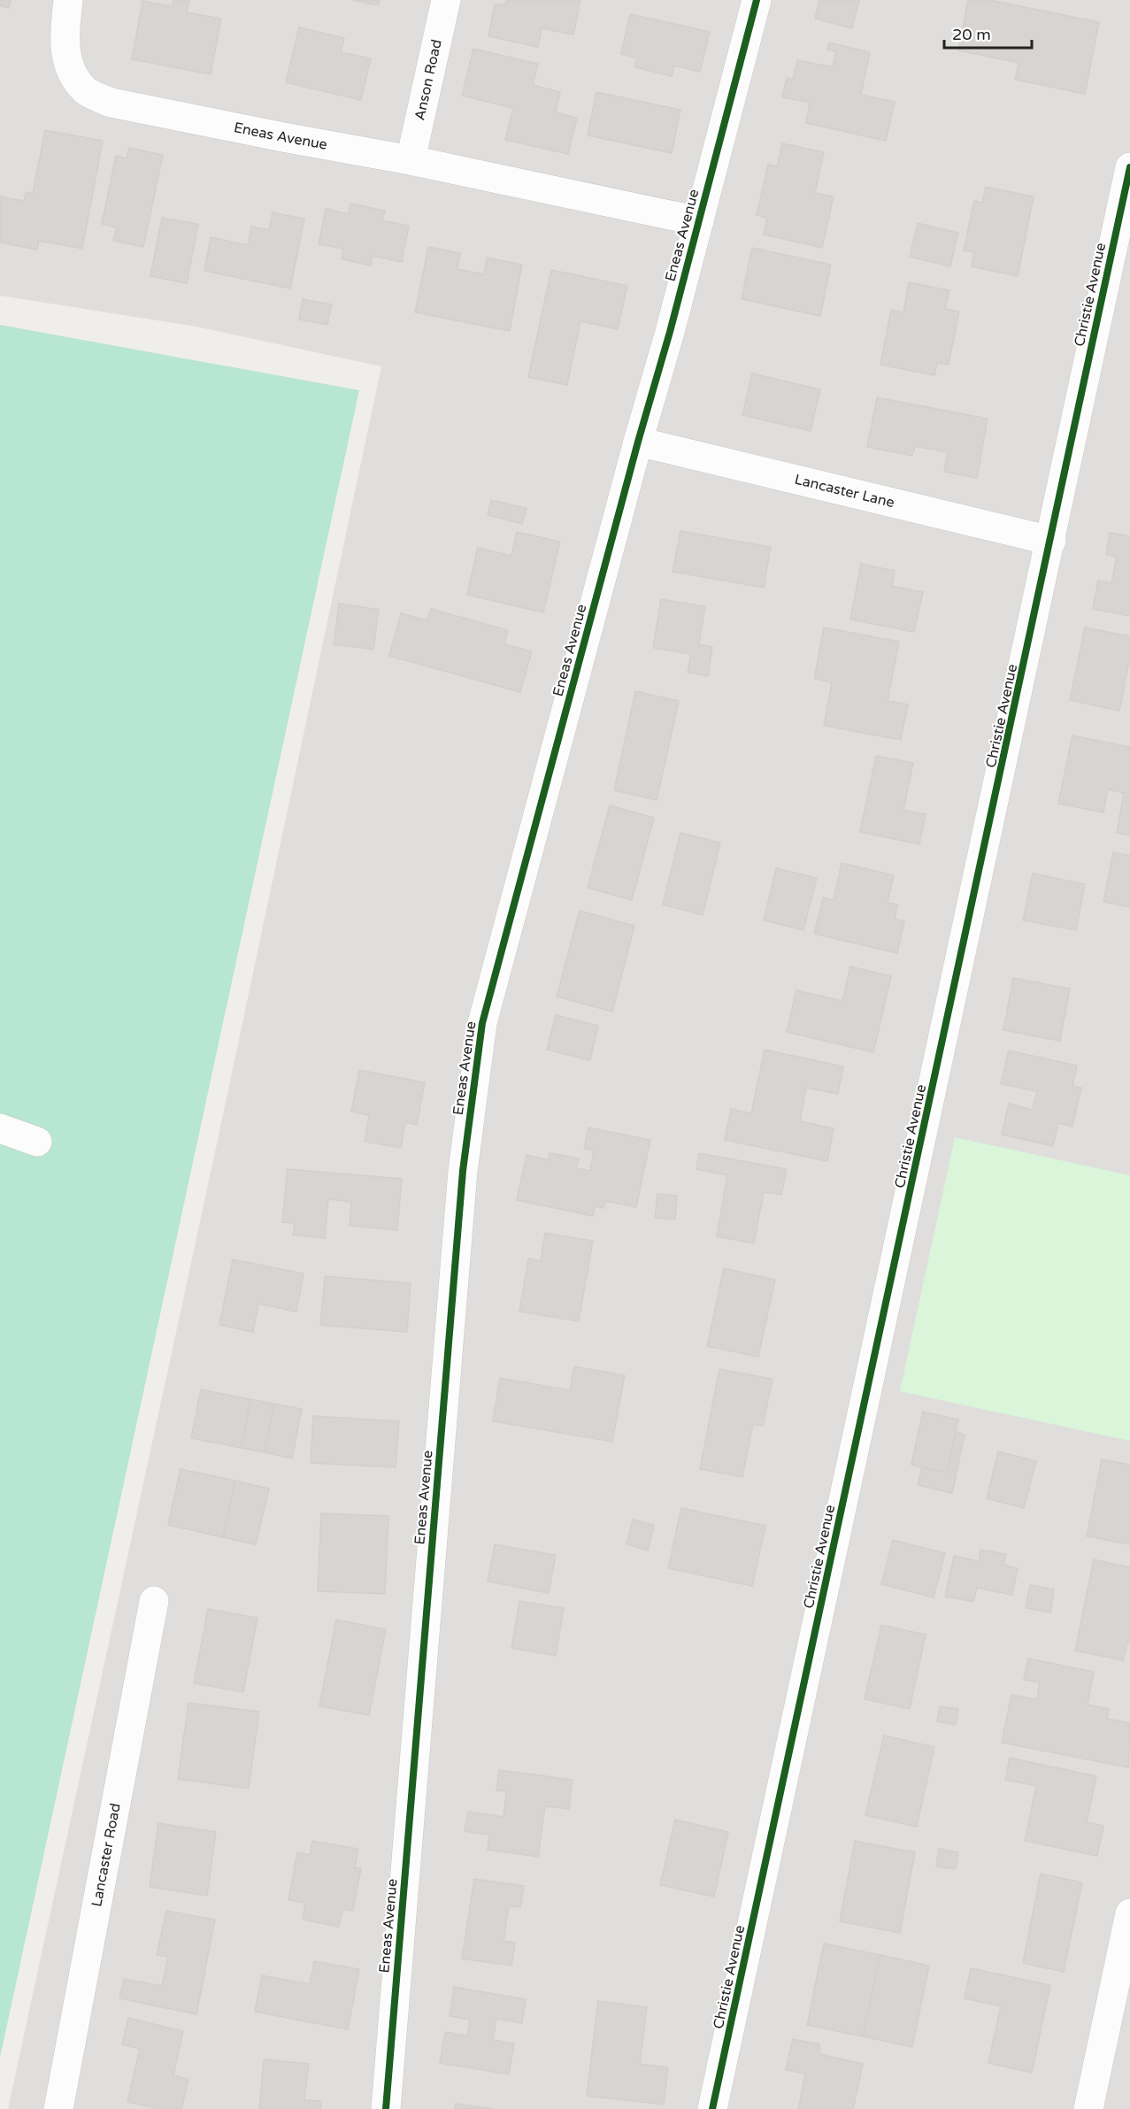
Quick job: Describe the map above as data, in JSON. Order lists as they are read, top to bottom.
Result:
{
  "streets": {
    "street": [
      "Anson Road",
      "Eneas Avenue",
      "Christie Avenue",
      "Lancaster Lane",
      "Lancaster Road"
    ]
  },
  "crossings": [
    ["Anson Road", "Eneas Avenue"],
    ["Eneas Avenue", "Lancaster Lane"],
    ["Christie Avenue", "Lancaster Lane"]
  ],
  "scale_bar": "20 m"
}
